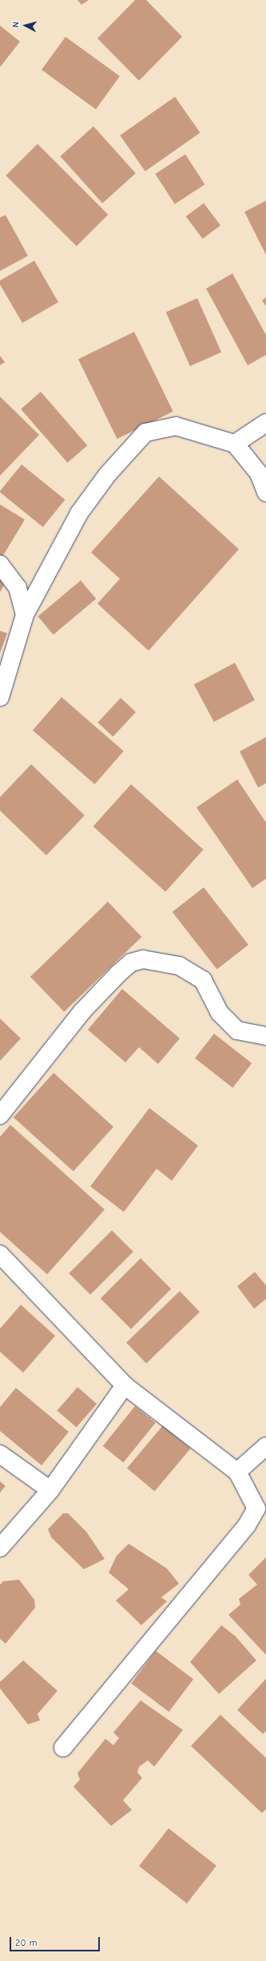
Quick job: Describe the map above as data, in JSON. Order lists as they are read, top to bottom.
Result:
{
  "scale_bar": "20 m",
  "north": "left"
}
